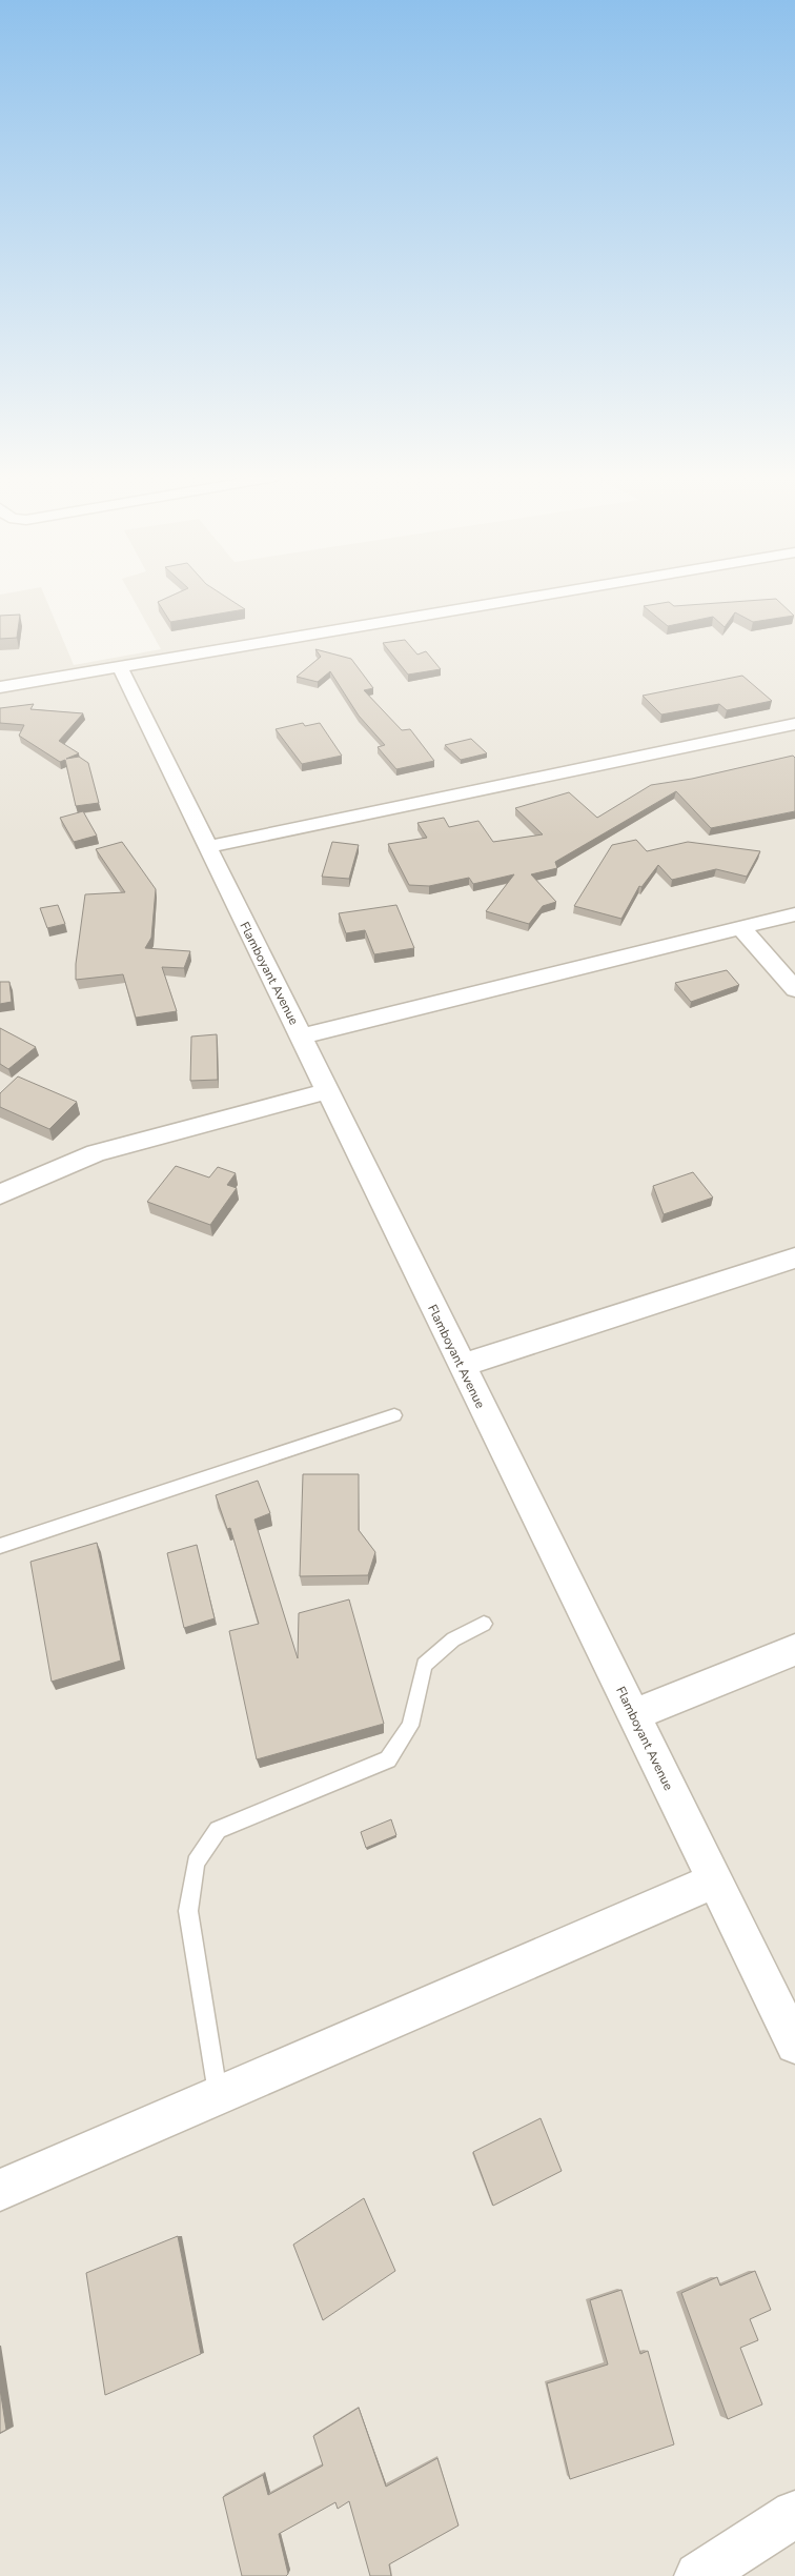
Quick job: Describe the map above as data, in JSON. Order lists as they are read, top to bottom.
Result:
{
  "streets": {
    "street": ["Flamboyant Avenue"]
  }
}
